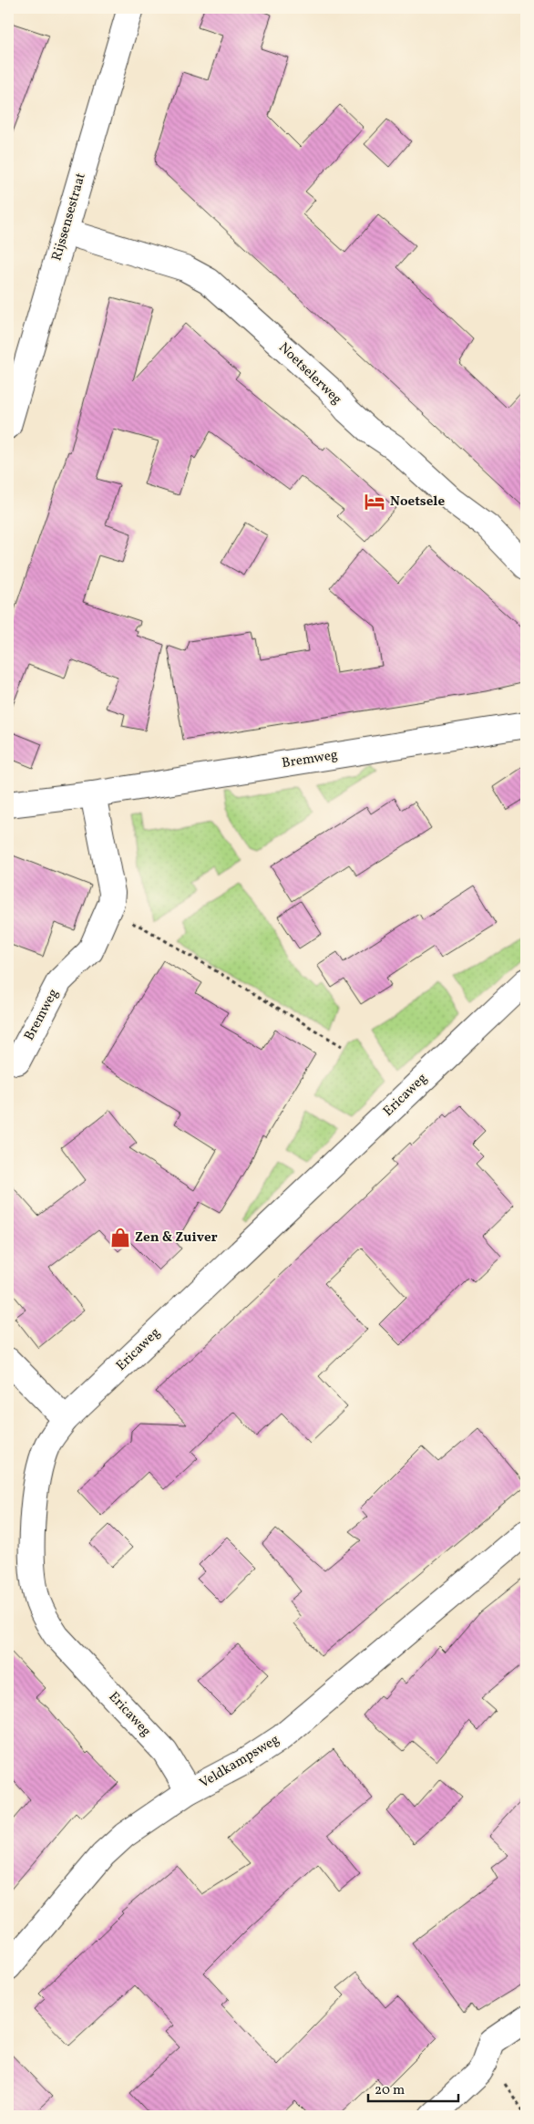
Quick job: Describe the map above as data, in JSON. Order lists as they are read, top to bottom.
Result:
{
  "streets": {
    "street": [
      "Rijssensestraat",
      "Noetselerweg",
      "Bremweg",
      "Ericaweg",
      "Veldkampsweg"
    ]
  },
  "crossings": [
    ["Rijssensestraat", "Noetselerweg"],
    ["Ericaweg", "Veldkampsweg"]
  ],
  "places": {
    "hotel": ["Noetsele"],
    "shop": ["Zen & Zuiver"]
  },
  "scale_bar": "20 m"
}
